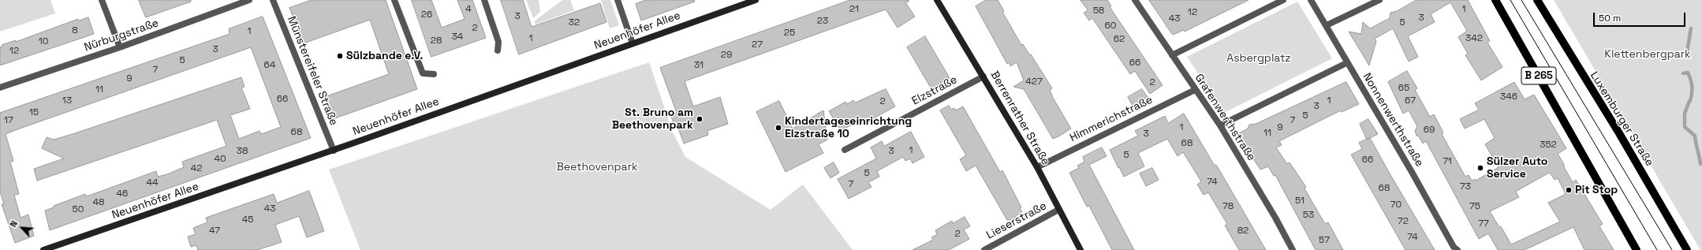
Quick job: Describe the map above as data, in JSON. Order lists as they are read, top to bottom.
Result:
{
  "streets": {
    "main road": ["B 265", "Luxemburger Straße"],
    "street": [
      "Neuenhöfer Allee",
      "Nürburgstraße",
      "Münstereifeler Straße",
      "Elzstraße",
      "Grafenwerthstraße",
      "Berrenrather Straße",
      "Himmerichstraße",
      "Nonnenwerthstraße",
      "Lieserstraße"
    ]
  },
  "crossings": [
    ["Neuenhöfer Allee", "Münstereifeler Straße"],
    ["Elzstraße", "Berrenrather Straße"],
    ["Grafenwerthstraße", "Himmerichstraße"],
    ["Berrenrather Straße", "Himmerichstraße"],
    ["Berrenrather Straße", "Lieserstraße"]
  ],
  "parks": ["Klettenbergpark", "Asbergplatz", "Beethovenpark"],
  "places": [
    "Sülzbande e.V.",
    "St. Bruno am Beethovenpark",
    "Kindertageseinrichtung Elzstraße 10",
    "Sülzer Auto Service",
    "Pit Stop"
  ],
  "house_numbers": [
    "4",
    "21",
    "1",
    "58",
    "12",
    "26",
    "3",
    "3",
    "43",
    "23",
    "32",
    "5",
    "60",
    "2",
    "8",
    "1",
    "25",
    "34",
    "1",
    "342",
    "62",
    "28",
    "10",
    "27",
    "3",
    "12",
    "29",
    "5",
    "66",
    "64",
    "31",
    "7",
    "9",
    "427",
    "2",
    "65",
    "11",
    "346",
    "66",
    "13",
    "1",
    "67",
    "2",
    "3",
    "15",
    "5",
    "17",
    "7",
    "1",
    "9",
    "69",
    "68",
    "11",
    "3",
    "68",
    "352",
    "1",
    "38",
    "3",
    "5",
    "40",
    "66",
    "71",
    "42",
    "5",
    "74",
    "44",
    "7",
    "73",
    "68",
    "46",
    "51",
    "48",
    "70",
    "78",
    "75",
    "43",
    "50",
    "53",
    "45",
    "72",
    "77",
    "47",
    "82",
    "2",
    "74",
    "57"
  ],
  "scale_bar": "50 m",
  "north": "top left"
}
